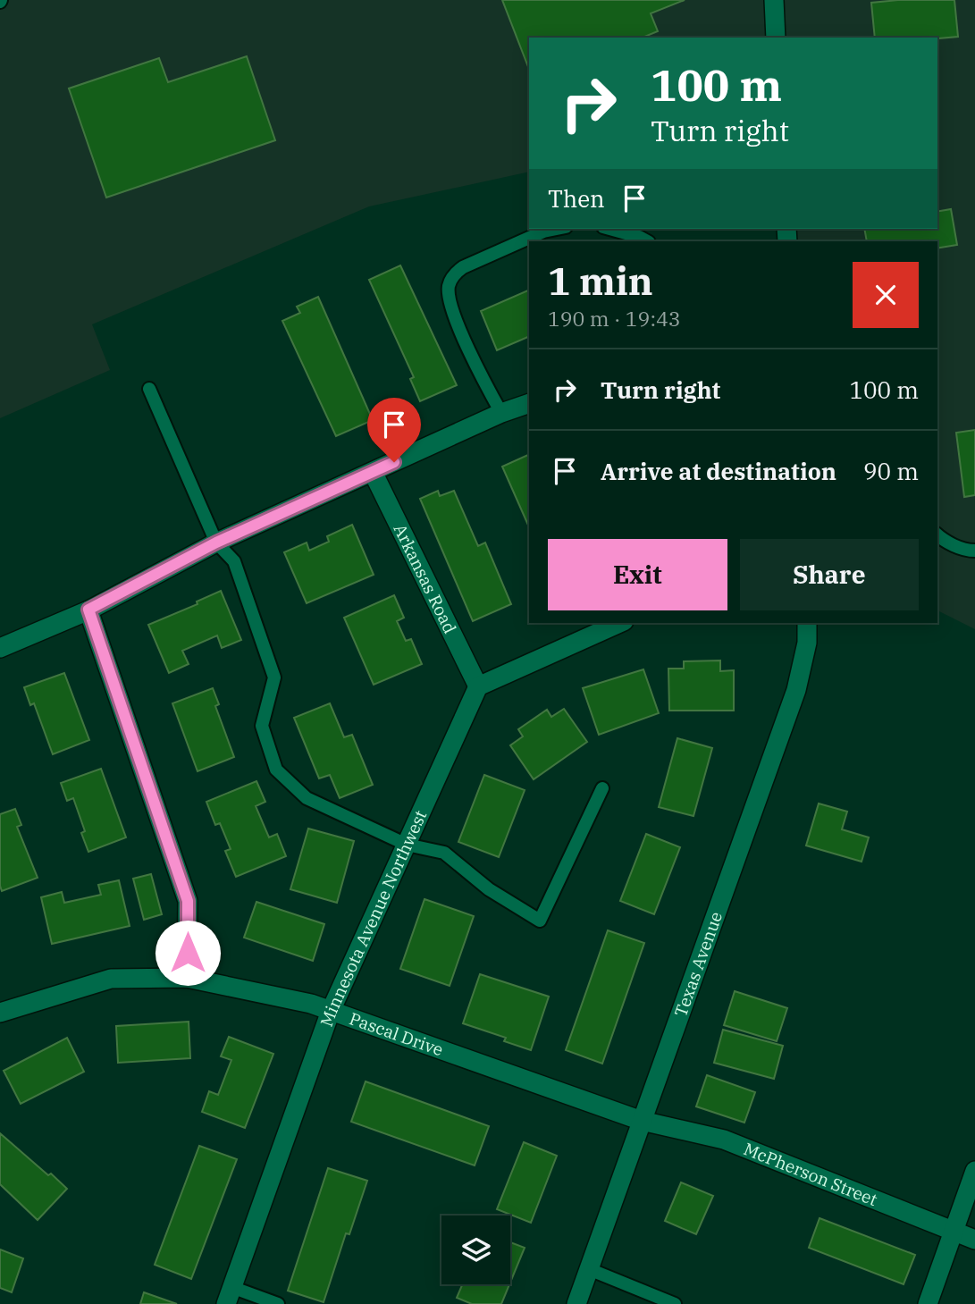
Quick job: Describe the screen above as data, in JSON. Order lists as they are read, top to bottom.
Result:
{
  "streets": {
    "street": [
      "Arkansas Road",
      "Minnesota Avenue Northwest",
      "Texas Avenue",
      "Pascal Drive",
      "McPherson Street"
    ]
  },
  "crossings": [
    ["Arkansas Road", "Minnesota Avenue Northwest"],
    ["Minnesota Avenue Northwest", "Pascal Drive"],
    ["Texas Avenue", "Pascal Drive"],
    ["Texas Avenue", "McPherson Street"],
    ["Pascal Drive", "McPherson Street"]
  ],
  "page": {
    "turn": ["100 m", "Turn right"],
    "then": "Then",
    "heading": ["1 min", "190 m · 19:43"],
    "list": [
      {
        "name": "Turn right",
        "value": "100 m"
      },
      {
        "name": "Arrive at destination",
        "value": "90 m"
      }
    ],
    "buttons": ["Exit", "Share"]
  }
}
